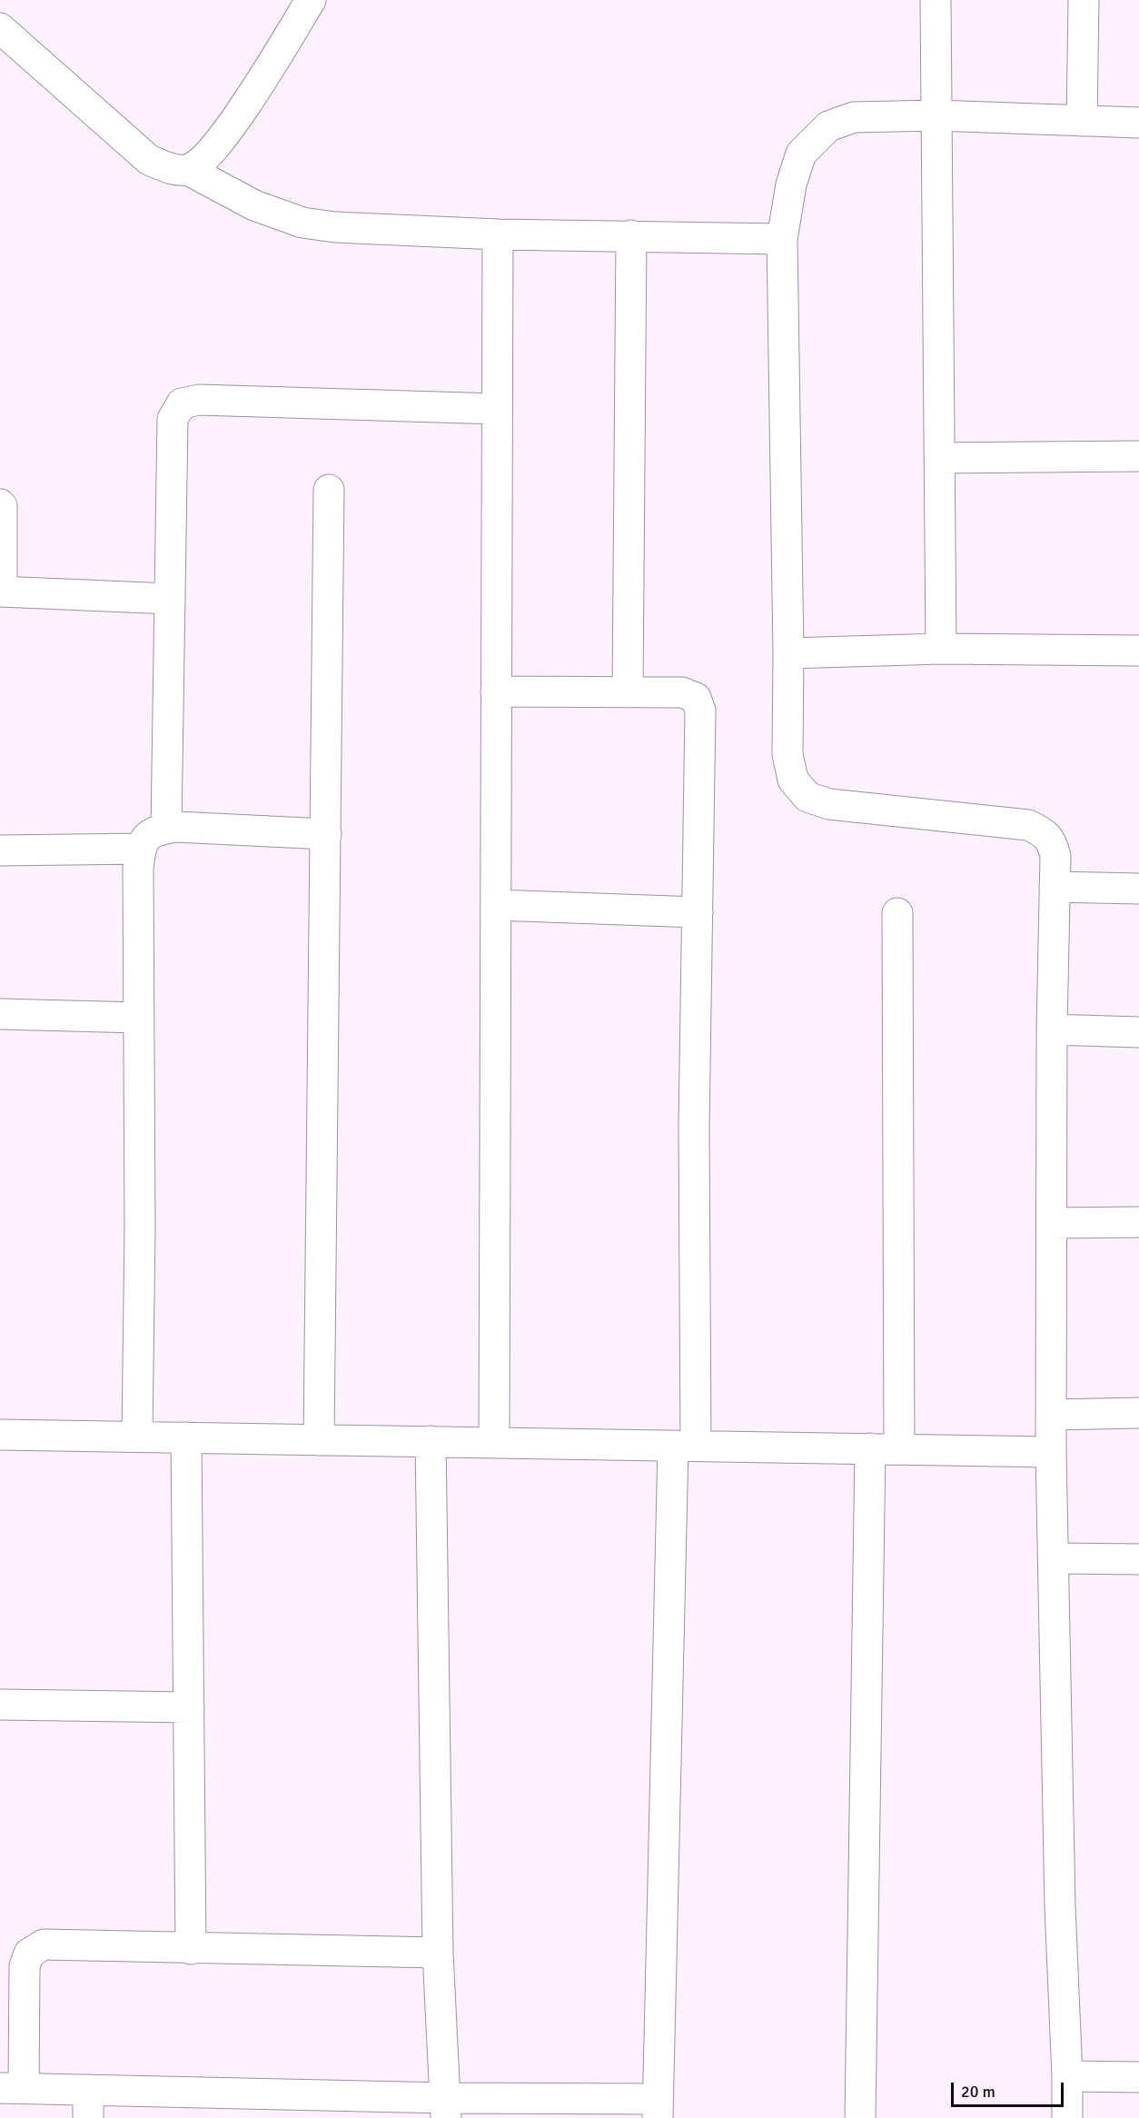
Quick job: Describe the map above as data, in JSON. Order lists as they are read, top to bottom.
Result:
{
  "scale_bar": "20 m"
}
